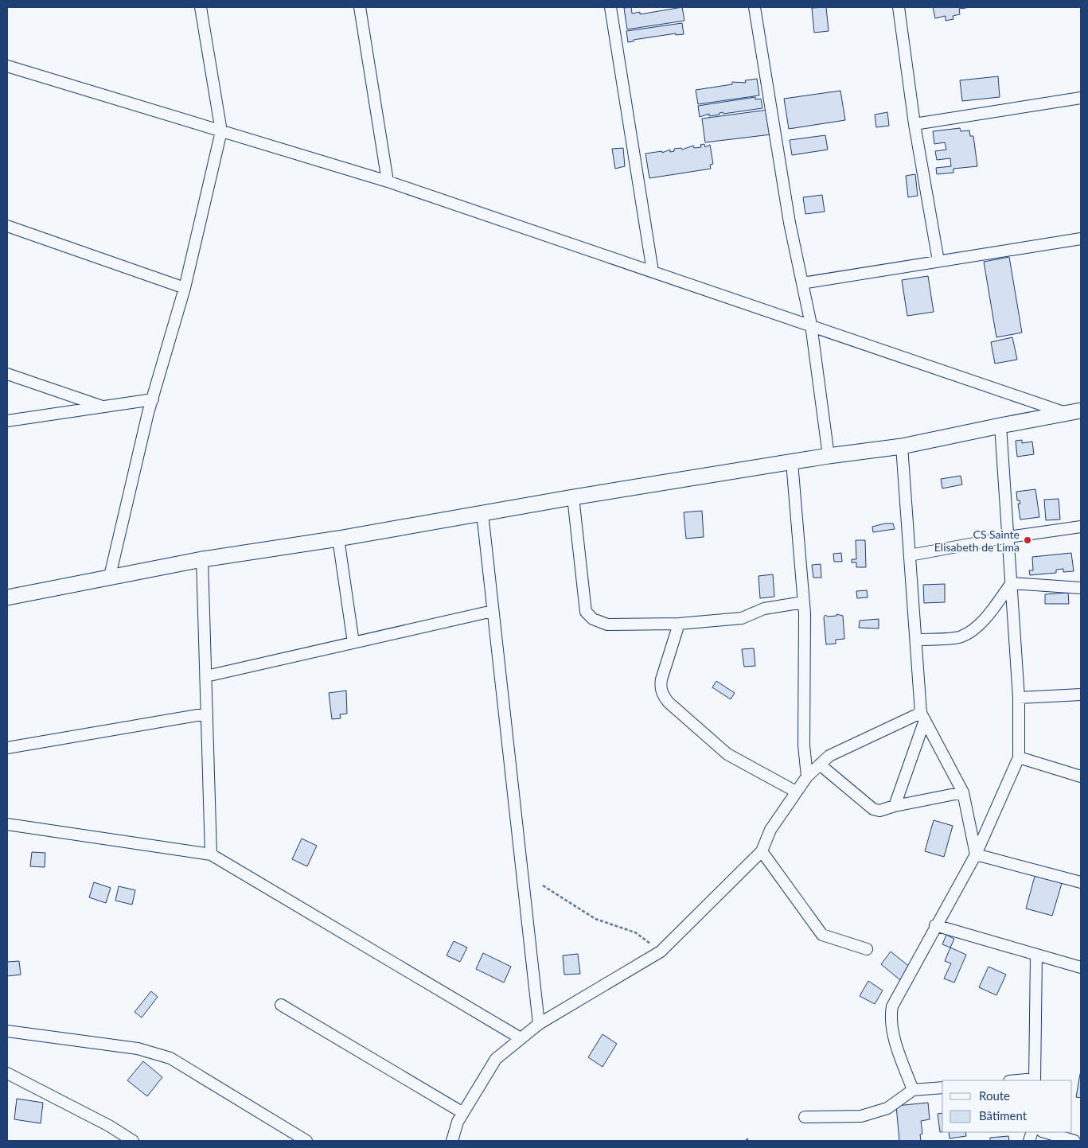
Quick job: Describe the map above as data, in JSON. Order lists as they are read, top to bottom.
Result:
{
  "places": ["CS Sainte Elisabeth de Lima"],
  "legend": ["Route", "Bâtiment"]
}
